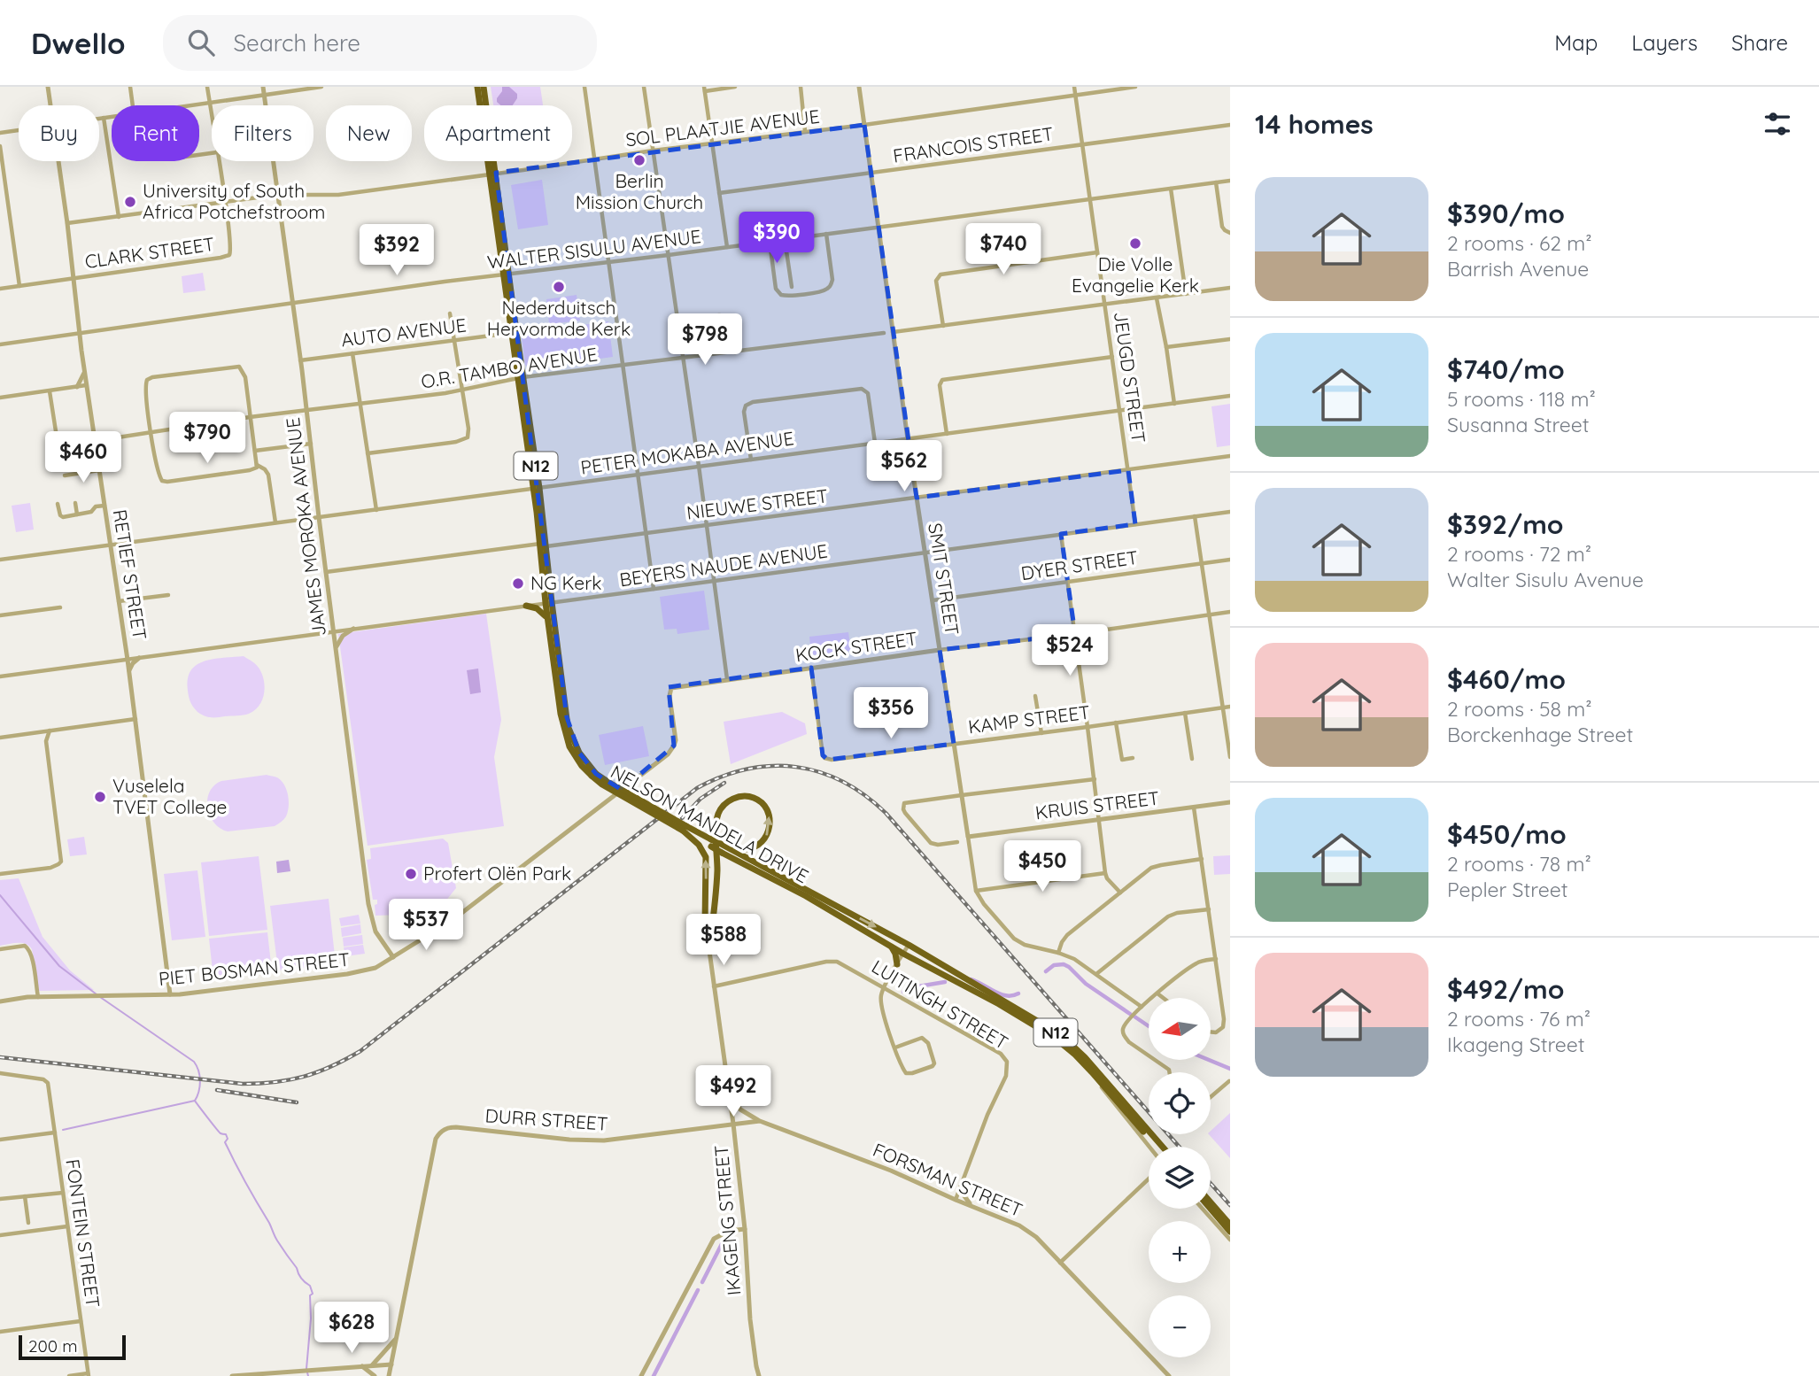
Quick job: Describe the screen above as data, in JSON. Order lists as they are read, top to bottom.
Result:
{
  "streets": {
    "highway": ["N12", "NELSON MANDELA DRIVE"],
    "street": [
      "SOL PLAATJIE AVENUE",
      "FRANCOIS STREET",
      "WALTER SISULU AVENUE",
      "CLARK STREET",
      "AUTO AVENUE",
      "O.R. TAMBO AVENUE",
      "JEUGD STREET",
      "PETER MOKABA AVENUE",
      "NIEUWE STREET",
      "JAMES MOROKA AVENUE",
      "BEYERS NAUDE AVENUE",
      "DYER STREET",
      "RETIEF STREET",
      "SMIT STREET",
      "KOCK STREET",
      "KAMP STREET",
      "KRUIS STREET",
      "PIET BOSMAN STREET",
      "LUITINGH STREET",
      "DURR STREET",
      "FORSMAN STREET",
      "IKAGENG STREET",
      "FONTEIN STREET"
    ]
  },
  "crossings": [
    ["SOL PLAATJIE AVENUE", "CLARK STREET"],
    ["SOL PLAATJIE AVENUE", "JEUGD STREET"],
    ["SOL PLAATJIE AVENUE", "JAMES MOROKA AVENUE"],
    ["SOL PLAATJIE AVENUE", "RETIEF STREET"],
    ["SOL PLAATJIE AVENUE", "SMIT STREET"],
    ["SOL PLAATJIE AVENUE", "NELSON MANDELA DRIVE"],
    ["FRANCOIS STREET", "JEUGD STREET"],
    ["FRANCOIS STREET", "SMIT STREET"],
    ["WALTER SISULU AVENUE", "JEUGD STREET"],
    ["WALTER SISULU AVENUE", "JAMES MOROKA AVENUE"],
    ["WALTER SISULU AVENUE", "RETIEF STREET"],
    ["WALTER SISULU AVENUE", "SMIT STREET"],
    ["WALTER SISULU AVENUE", "NELSON MANDELA DRIVE"],
    ["CLARK STREET", "RETIEF STREET"],
    ["AUTO AVENUE", "JAMES MOROKA AVENUE"],
    ["AUTO AVENUE", "NELSON MANDELA DRIVE"],
    ["O.R. TAMBO AVENUE", "JAMES MOROKA AVENUE"],
    ["O.R. TAMBO AVENUE", "RETIEF STREET"],
    ["O.R. TAMBO AVENUE", "NELSON MANDELA DRIVE"],
    ["JEUGD STREET", "PETER MOKABA AVENUE"],
    ["JEUGD STREET", "NIEUWE STREET"],
    ["JEUGD STREET", "BEYERS NAUDE AVENUE"],
    ["PETER MOKABA AVENUE", "JAMES MOROKA AVENUE"],
    ["PETER MOKABA AVENUE", "RETIEF STREET"],
    ["PETER MOKABA AVENUE", "SMIT STREET"],
    ["PETER MOKABA AVENUE", "NELSON MANDELA DRIVE"],
    ["NIEUWE STREET", "JAMES MOROKA AVENUE"],
    ["NIEUWE STREET", "SMIT STREET"],
    ["NIEUWE STREET", "NELSON MANDELA DRIVE"],
    ["JAMES MOROKA AVENUE", "BEYERS NAUDE AVENUE"],
    ["JAMES MOROKA AVENUE", "PIET BOSMAN STREET"],
    ["BEYERS NAUDE AVENUE", "RETIEF STREET"],
    ["BEYERS NAUDE AVENUE", "SMIT STREET"],
    ["BEYERS NAUDE AVENUE", "NELSON MANDELA DRIVE"],
    ["DYER STREET", "SMIT STREET"],
    ["RETIEF STREET", "PIET BOSMAN STREET"],
    ["SMIT STREET", "KOCK STREET"],
    ["SMIT STREET", "KAMP STREET"],
    ["SMIT STREET", "KRUIS STREET"],
    ["KOCK STREET", "KAMP STREET"],
    ["KOCK STREET", "PIET BOSMAN STREET"],
    ["LUITINGH STREET", "FORSMAN STREET"],
    ["LUITINGH STREET", "IKAGENG STREET"],
    ["DURR STREET", "FORSMAN STREET"],
    ["DURR STREET", "IKAGENG STREET"],
    ["FORSMAN STREET", "IKAGENG STREET"]
  ],
  "places": [
    "Berlin Mission Church",
    "University of South Africa Potchefstroom",
    "Die Volle Evangelie Kerk",
    "Nederduitsch Hervormde Kerk",
    "NG Kerk",
    "Vuselela TVET College",
    "Profert Olën Park"
  ],
  "scale_bar": "200 m",
  "north": "left",
  "page": {
    "header": "Dwello",
    "search": "Search here",
    "nav": ["Map", "Layers", "Share"],
    "heading": "14 homes",
    "chip": [
      "Buy",
      "Rent",
      "Filters",
      "New",
      "Apartment"
    ],
    "list": [
      {
        "name": "$390/mo",
        "note": "2 rooms · 62 m² · Barrish Avenue"
      },
      {
        "name": "$740/mo",
        "note": "5 rooms · 118 m² · Susanna Street"
      },
      {
        "name": "$392/mo",
        "note": "2 rooms · 72 m² · Walter Sisulu Avenue"
      },
      {
        "name": "$460/mo",
        "note": "2 rooms · 58 m² · Borckenhage Street"
      },
      {
        "name": "$450/mo",
        "note": "2 rooms · 78 m² · Pepler Street"
      },
      {
        "name": "$492/mo",
        "note": "2 rooms · 76 m² · Ikageng Street"
      }
    ],
    "price": [
      "$390",
      "$740",
      "$392",
      "$798",
      "$790",
      "$460",
      "$562",
      "$524",
      "$356",
      "$450",
      "$537",
      "$588",
      "$492",
      "$628"
    ],
    "map_buttons": ["+", "−"],
    "scale": "200 m"
  }
}
